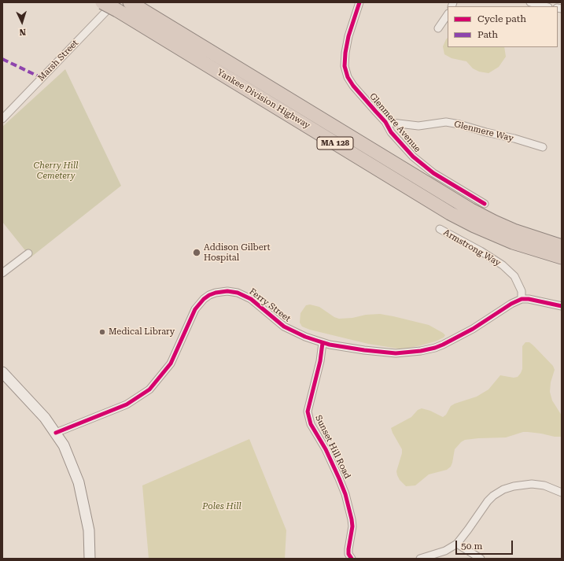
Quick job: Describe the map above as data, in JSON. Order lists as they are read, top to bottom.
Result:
{
  "streets": {
    "highway": ["Yankee Division Highway", "MA 128"],
    "street": [
      "Marsh Street",
      "Glenmere Avenue",
      "Glenmere Way",
      "Armstrong Way",
      "Ferry Street",
      "Sunset Hill Road"
    ]
  },
  "crossings": [
    ["Marsh Street", "Yankee Division Highway"],
    ["Glenmere Avenue", "Glenmere Way"],
    ["Armstrong Way", "Ferry Street"],
    ["Ferry Street", "Sunset Hill Road"]
  ],
  "parks": ["Cherry Hill Cemetery", "Poles Hill"],
  "places": ["Addison Gilbert Hospital", "Medical Library"],
  "legend": ["Cycle path", "Path"],
  "scale_bar": "50 m",
  "north": "bottom"
}
